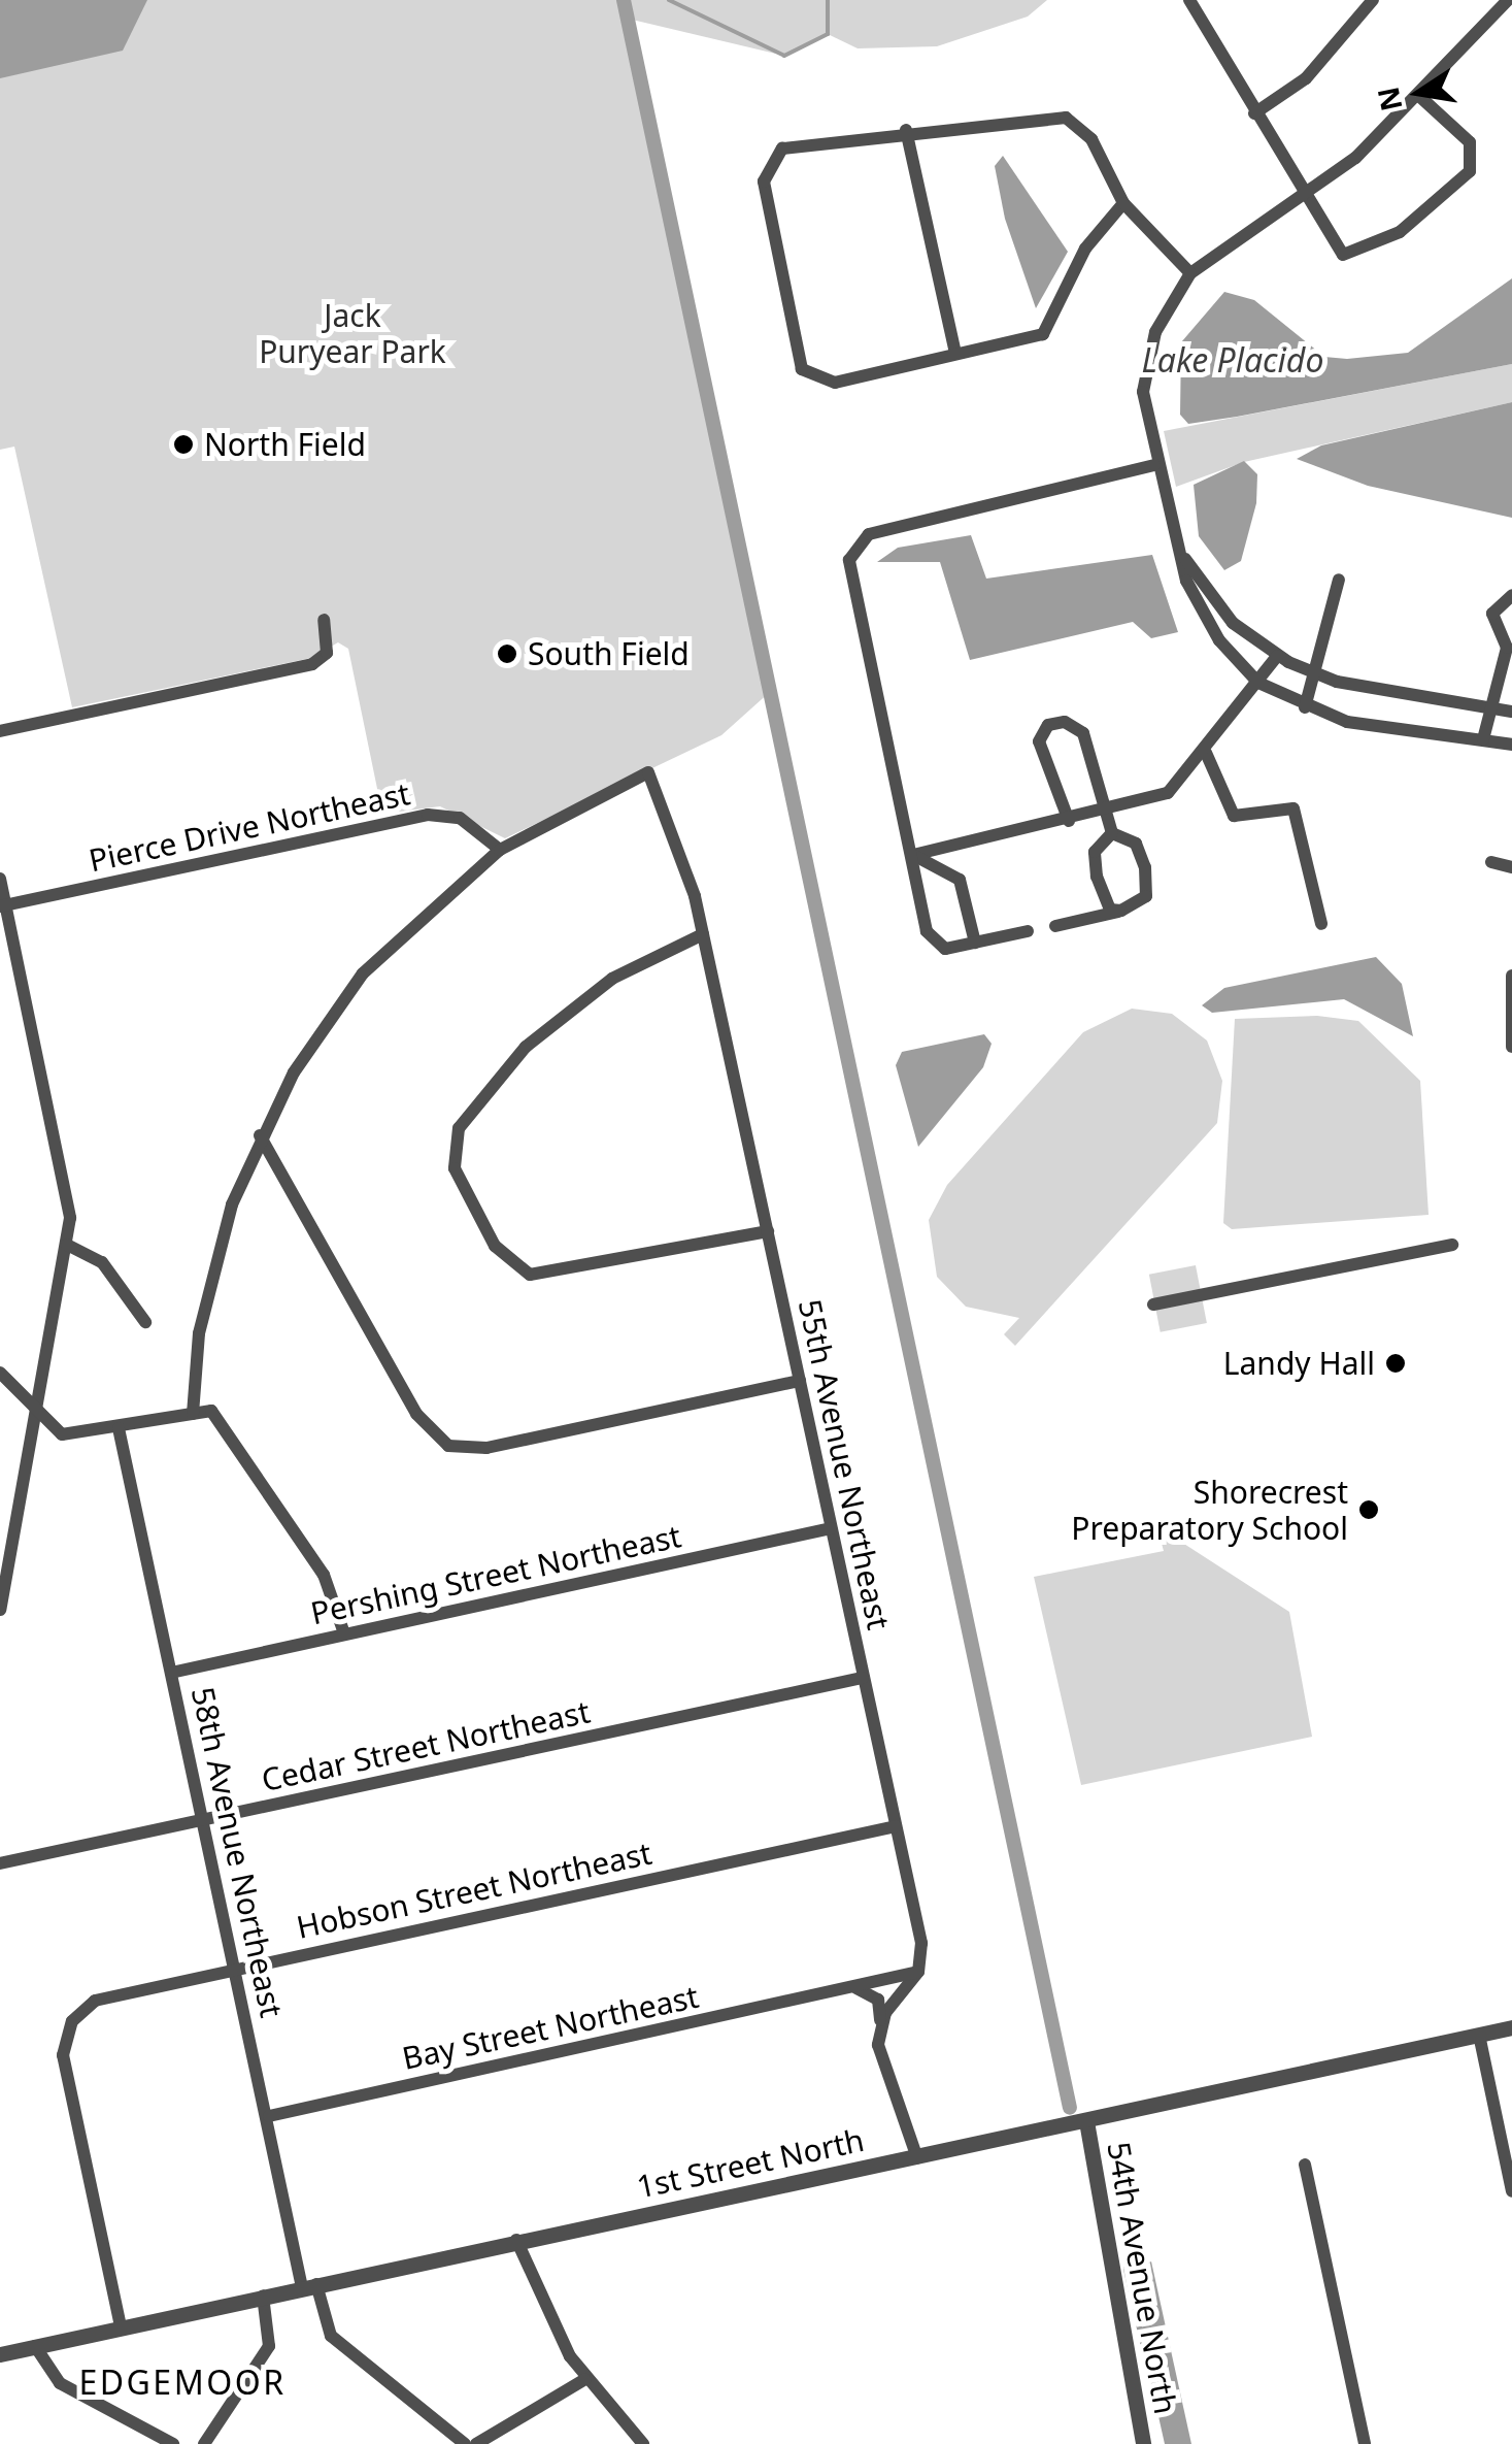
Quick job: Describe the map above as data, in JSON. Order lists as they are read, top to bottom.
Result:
{
  "streets": {
    "street": [
      "Pierce Drive Northeast",
      "55th Avenue Northeast",
      "Pershing Street Northeast",
      "Cedar Street Northeast",
      "58th Avenue Northeast",
      "Hobson Street Northeast",
      "Bay Street Northeast",
      "1st Street North",
      "54th Avenue North"
    ]
  },
  "crossings": [
    ["Pierce Drive Northeast", "55th Avenue Northeast"],
    ["55th Avenue Northeast", "Pershing Street Northeast"],
    ["55th Avenue Northeast", "Cedar Street Northeast"],
    ["55th Avenue Northeast", "Hobson Street Northeast"],
    ["55th Avenue Northeast", "Bay Street Northeast"],
    ["Pershing Street Northeast", "58th Avenue Northeast"],
    ["Cedar Street Northeast", "58th Avenue Northeast"],
    ["58th Avenue Northeast", "Hobson Street Northeast"],
    ["58th Avenue Northeast", "Bay Street Northeast"],
    ["58th Avenue Northeast", "1st Street North"],
    ["Hobson Street Northeast", "1st Street North"],
    ["1st Street North", "54th Avenue North"]
  ],
  "districts": ["EDGEMOOR"],
  "water": ["Lake Placido"],
  "parks": ["Jack Puryear Park"],
  "places": [
    "North Field",
    "South Field",
    "Landy Hall",
    "Shorecrest Preparatory School"
  ],
  "north": "left"
}
